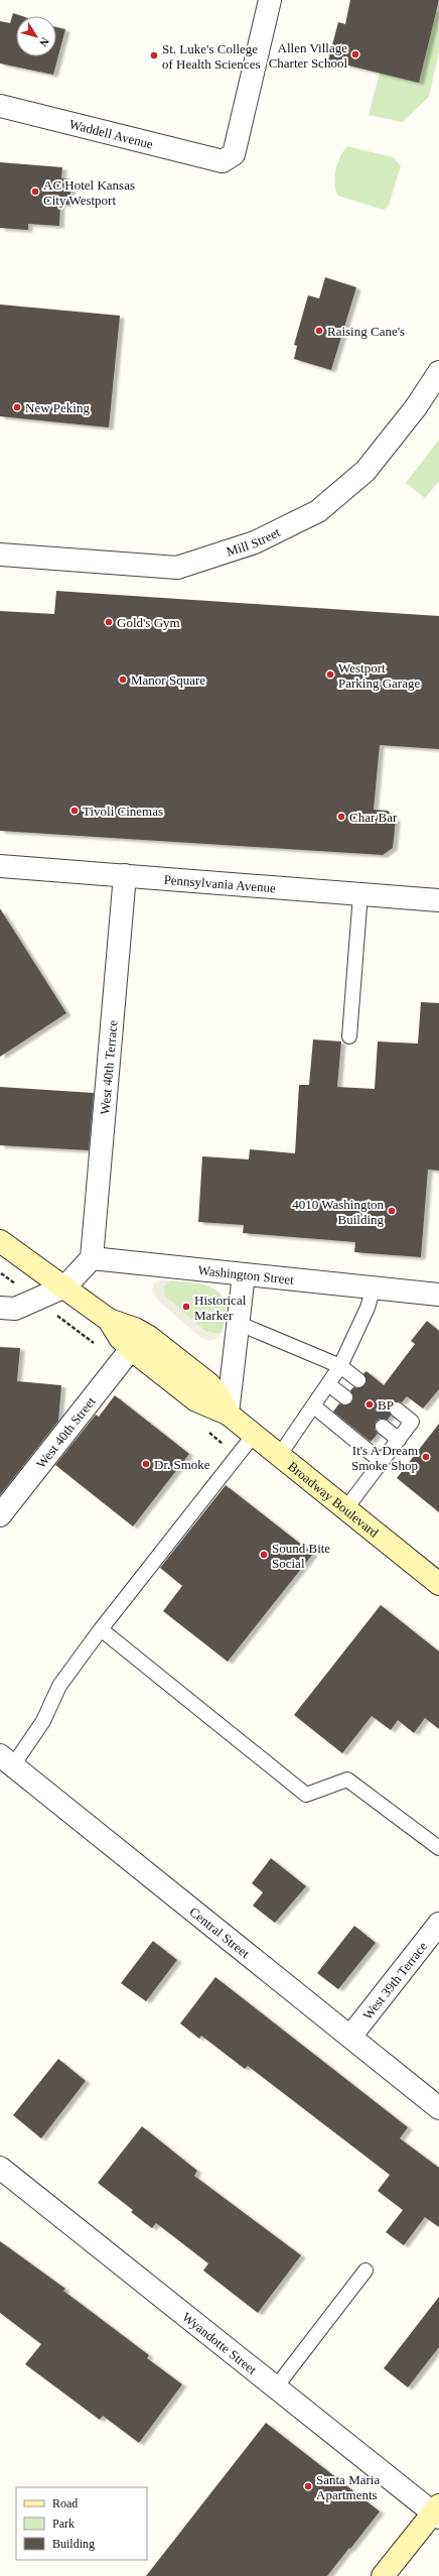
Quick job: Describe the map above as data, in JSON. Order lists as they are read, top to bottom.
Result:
{
  "streets": {
    "main road": ["Broadway Boulevard"],
    "street": [
      "Waddell Avenue",
      "Mill Street",
      "Pennsylvania Avenue",
      "West 40th Terrace",
      "Washington Street",
      "West 40th Street",
      "Central Street",
      "West 39th Terrace",
      "Wyandotte Street"
    ]
  },
  "crossings": [
    ["Pennsylvania Avenue", "West 40th Terrace"],
    ["West 40th Terrace", "Washington Street"],
    ["West 40th Street", "Broadway Boulevard"],
    ["Central Street", "West 39th Terrace"]
  ],
  "places": [
    "Allen Village Charter School",
    "St. Luke's College of Health Sciences",
    "AC Hotel Kansas City Westport",
    "Raising Cane's",
    "New Peking",
    "Gold's Gym",
    "Westport Parking Garage",
    "Manor Square",
    "Tivoli Cinemas",
    "Char Bar",
    "4010 Washington Building",
    "Historical Marker",
    "BP",
    "It's A Dream Smoke Shop",
    "Dr. Smoke",
    "Sound Bite Social",
    "Santa Maria Apartments"
  ],
  "legend": ["Road", "Park", "Building"],
  "north": "bottom right"
}
